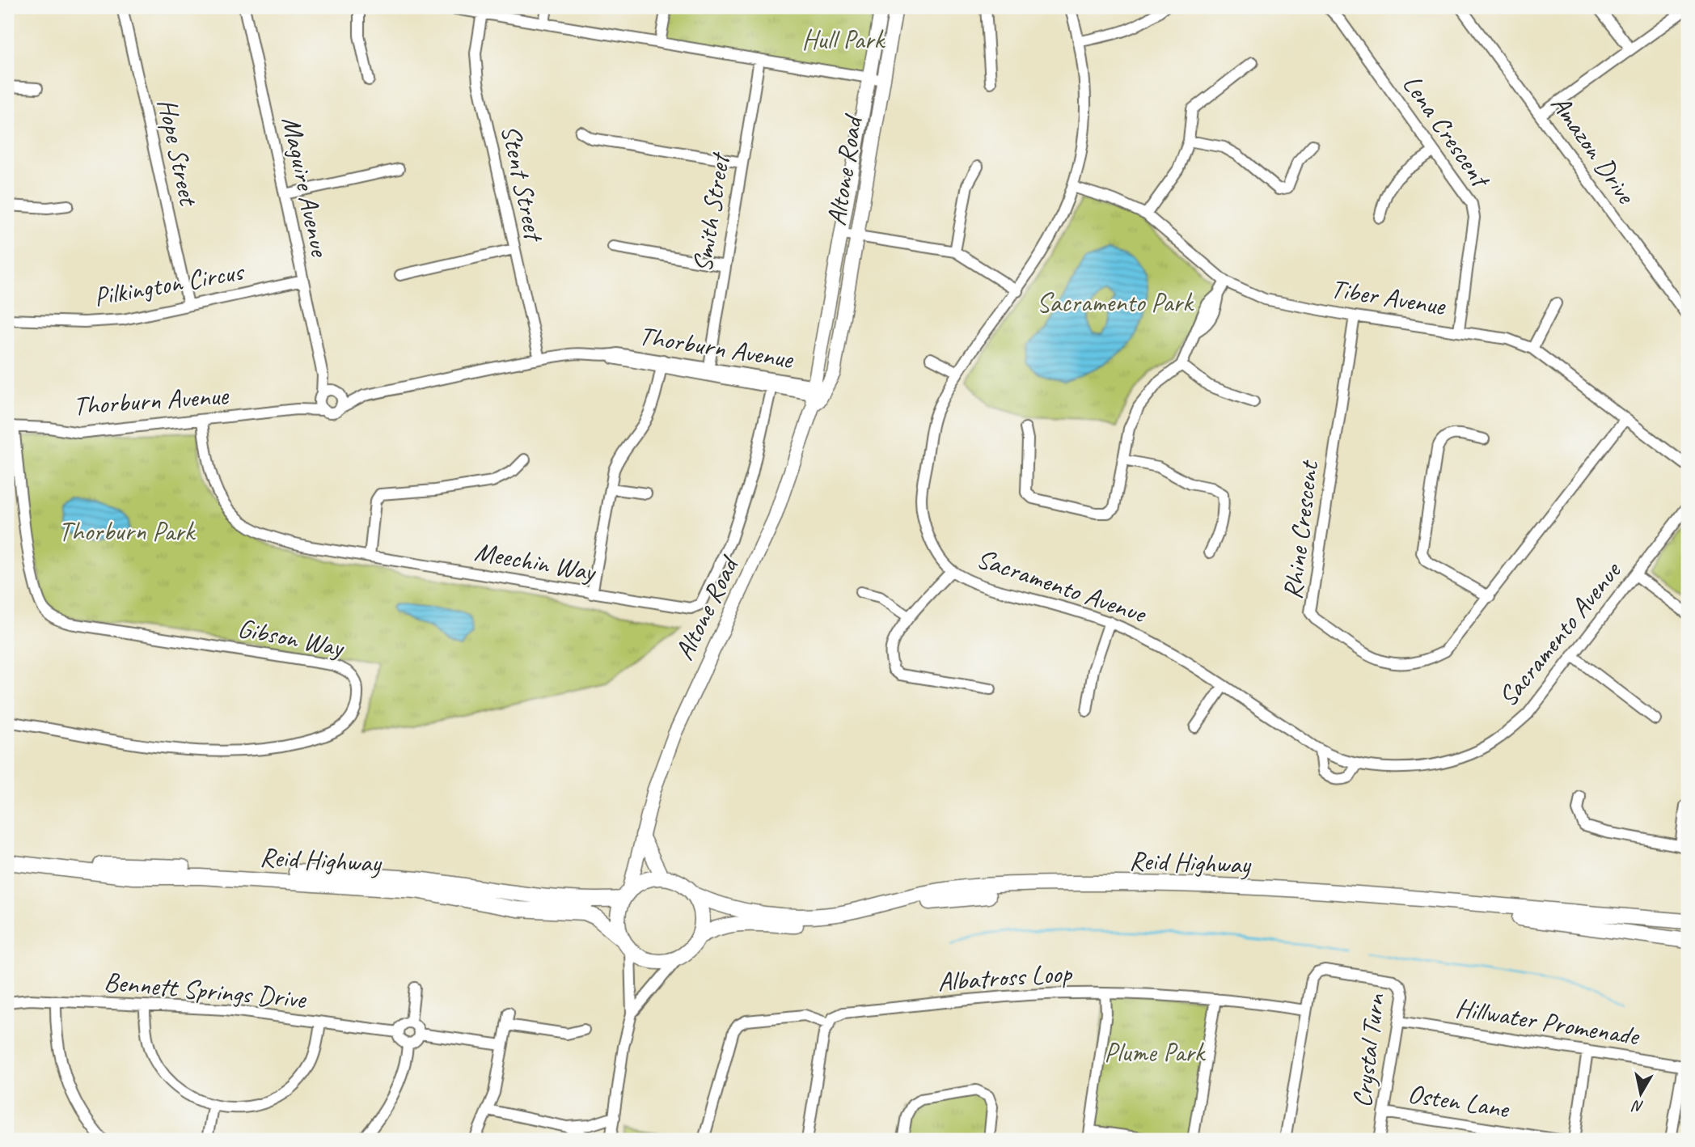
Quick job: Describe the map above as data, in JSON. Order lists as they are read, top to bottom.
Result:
{
  "streets": {
    "highway": ["Reid Highway"],
    "main road": ["Altone Road"],
    "street": [
      "Lena Crescent",
      "Amazon Drive",
      "Hope Street",
      "Stent Street",
      "Maguire Avenue",
      "Smith Street",
      "Pilkington Circus",
      "Tiber Avenue",
      "Thorburn Avenue",
      "Rhine Crescent",
      "Meechin Way",
      "Sacramento Avenue",
      "Gibson Way",
      "Albatross Loop",
      "Bennett Springs Drive",
      "Hillwater Promenade",
      "Crystal Turn",
      "Osten Lane"
    ]
  },
  "crossings": [
    ["Lena Crescent", "Tiber Avenue"],
    ["Hope Street", "Pilkington Circus"],
    ["Altone Road", "Thorburn Avenue"],
    ["Altone Road", "Reid Highway"],
    ["Stent Street", "Thorburn Avenue"],
    ["Maguire Avenue", "Pilkington Circus"],
    ["Maguire Avenue", "Thorburn Avenue"],
    ["Smith Street", "Thorburn Avenue"],
    ["Tiber Avenue", "Rhine Crescent"],
    ["Tiber Avenue", "Sacramento Avenue"],
    ["Thorburn Avenue", "Meechin Way"],
    ["Thorburn Avenue", "Gibson Way"],
    ["Albatross Loop", "Crystal Turn"],
    ["Hillwater Promenade", "Crystal Turn"],
    ["Crystal Turn", "Osten Lane"]
  ],
  "parks": [
    "Hull Park",
    "Sacramento Park",
    "Thorburn Park",
    "Plume Park"
  ],
  "north": "bottom"
}
